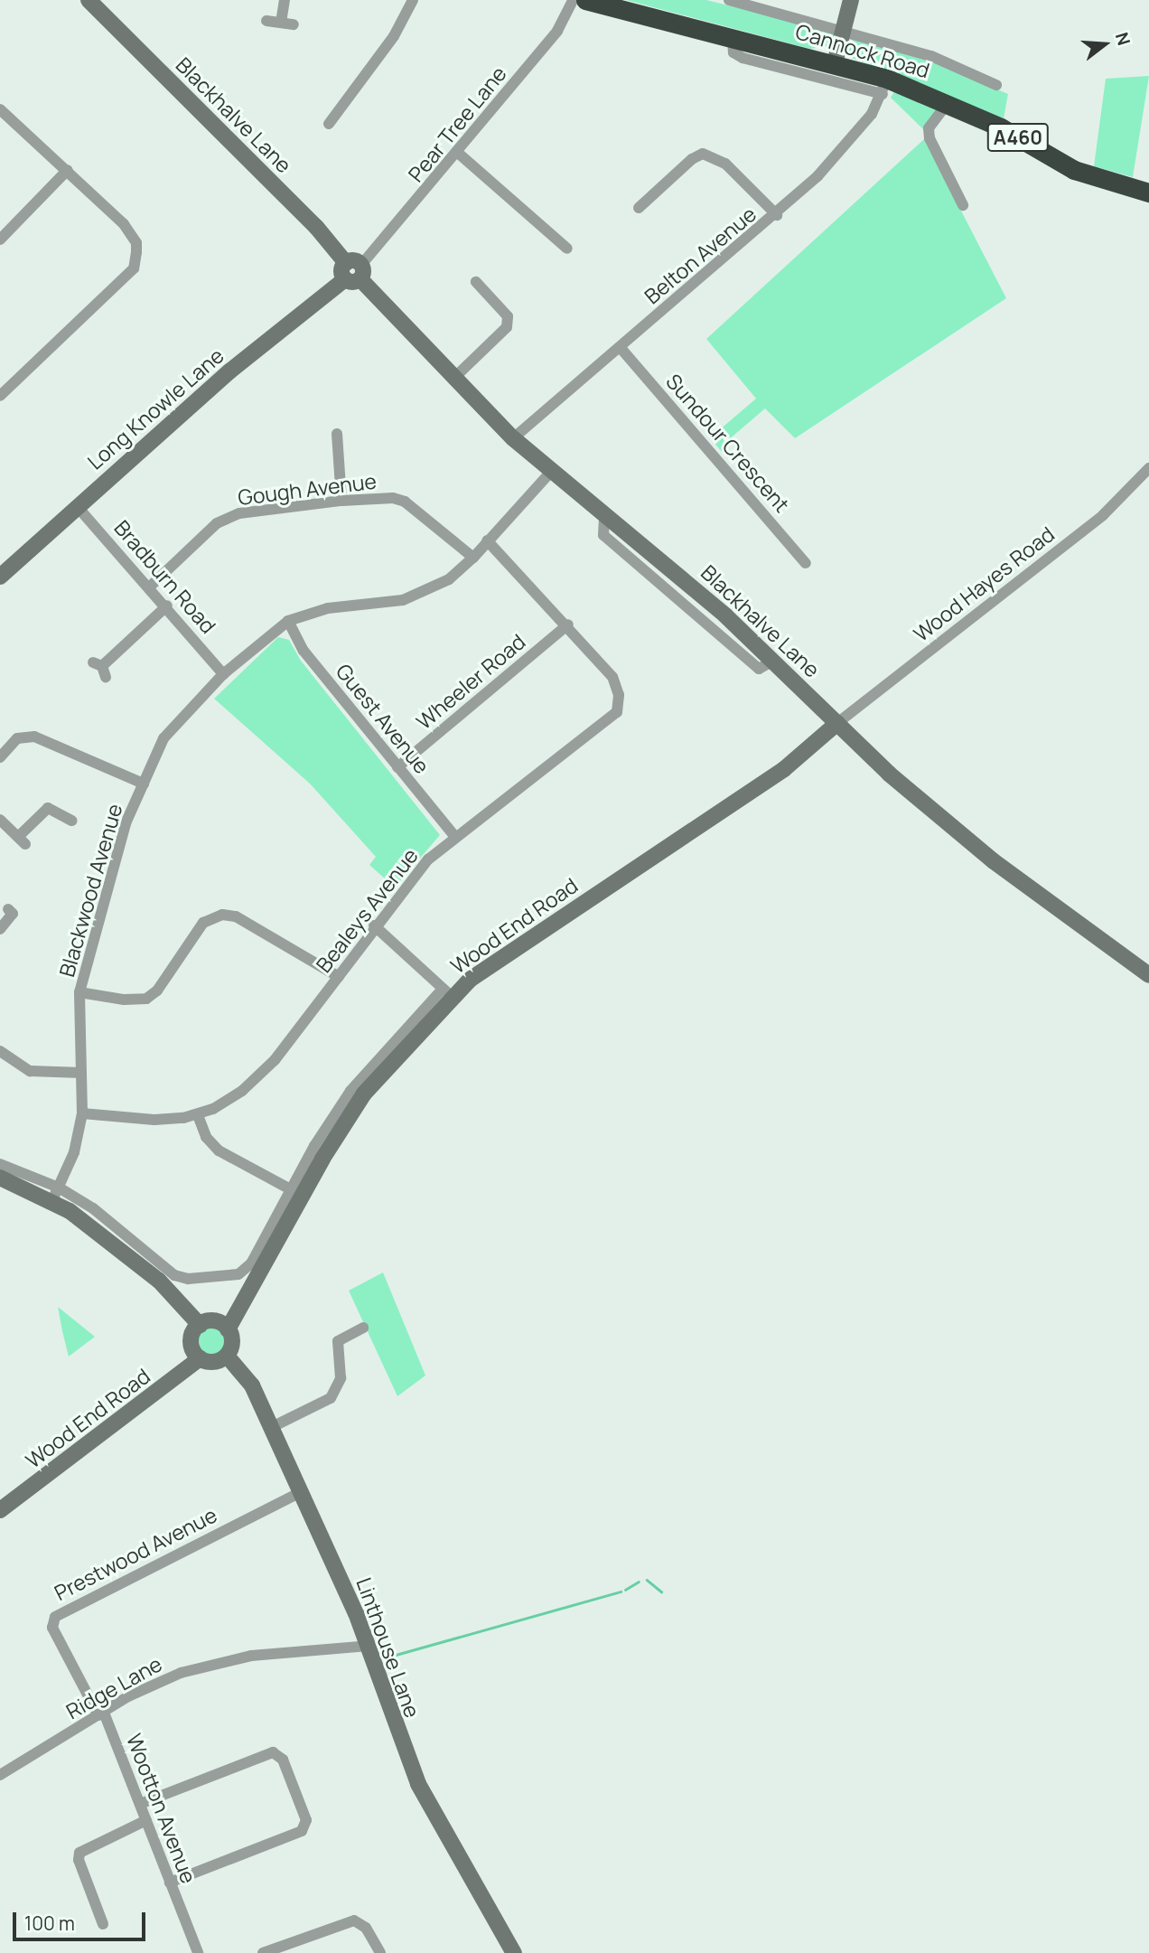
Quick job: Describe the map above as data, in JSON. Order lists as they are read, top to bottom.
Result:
{
  "streets": {
    "highway": ["Cannock Road", "A460"],
    "street": [
      "Blackhalve Lane",
      "Pear Tree Lane",
      "Belton Avenue",
      "Long Knowle Lane",
      "Sundour Crescent",
      "Gough Avenue",
      "Bradburn Road",
      "Wood Hayes Road",
      "Wheeler Road",
      "Guest Avenue",
      "Blackwood Avenue",
      "Bealeys Avenue",
      "Wood End Road",
      "Prestwood Avenue",
      "Linthouse Lane",
      "Ridge Lane",
      "Wootton Avenue"
    ]
  },
  "crossings": [
    ["Cannock Road", "Belton Avenue"],
    ["Blackhalve Lane", "Pear Tree Lane"],
    ["Blackhalve Lane", "Belton Avenue"],
    ["Blackhalve Lane", "Long Knowle Lane"],
    ["Blackhalve Lane", "Wood Hayes Road"],
    ["Blackhalve Lane", "Blackwood Avenue"],
    ["Blackhalve Lane", "Wood End Road"],
    ["Pear Tree Lane", "Long Knowle Lane"],
    ["Belton Avenue", "Sundour Crescent"],
    ["Long Knowle Lane", "Bradburn Road"],
    ["Gough Avenue", "Bradburn Road"],
    ["Gough Avenue", "Blackwood Avenue"],
    ["Bradburn Road", "Blackwood Avenue"],
    ["Wood Hayes Road", "Wood End Road"],
    ["Wheeler Road", "Guest Avenue"],
    ["Wheeler Road", "Bealeys Avenue"],
    ["Guest Avenue", "Blackwood Avenue"],
    ["Guest Avenue", "Bealeys Avenue"],
    ["Blackwood Avenue", "Bealeys Avenue"],
    ["Wood End Road", "Linthouse Lane"],
    ["Prestwood Avenue", "Linthouse Lane"],
    ["Prestwood Avenue", "Ridge Lane"],
    ["Prestwood Avenue", "Wootton Avenue"],
    ["Linthouse Lane", "Ridge Lane"],
    ["Ridge Lane", "Wootton Avenue"]
  ],
  "scale_bar": "100 m",
  "north": "right"
}
